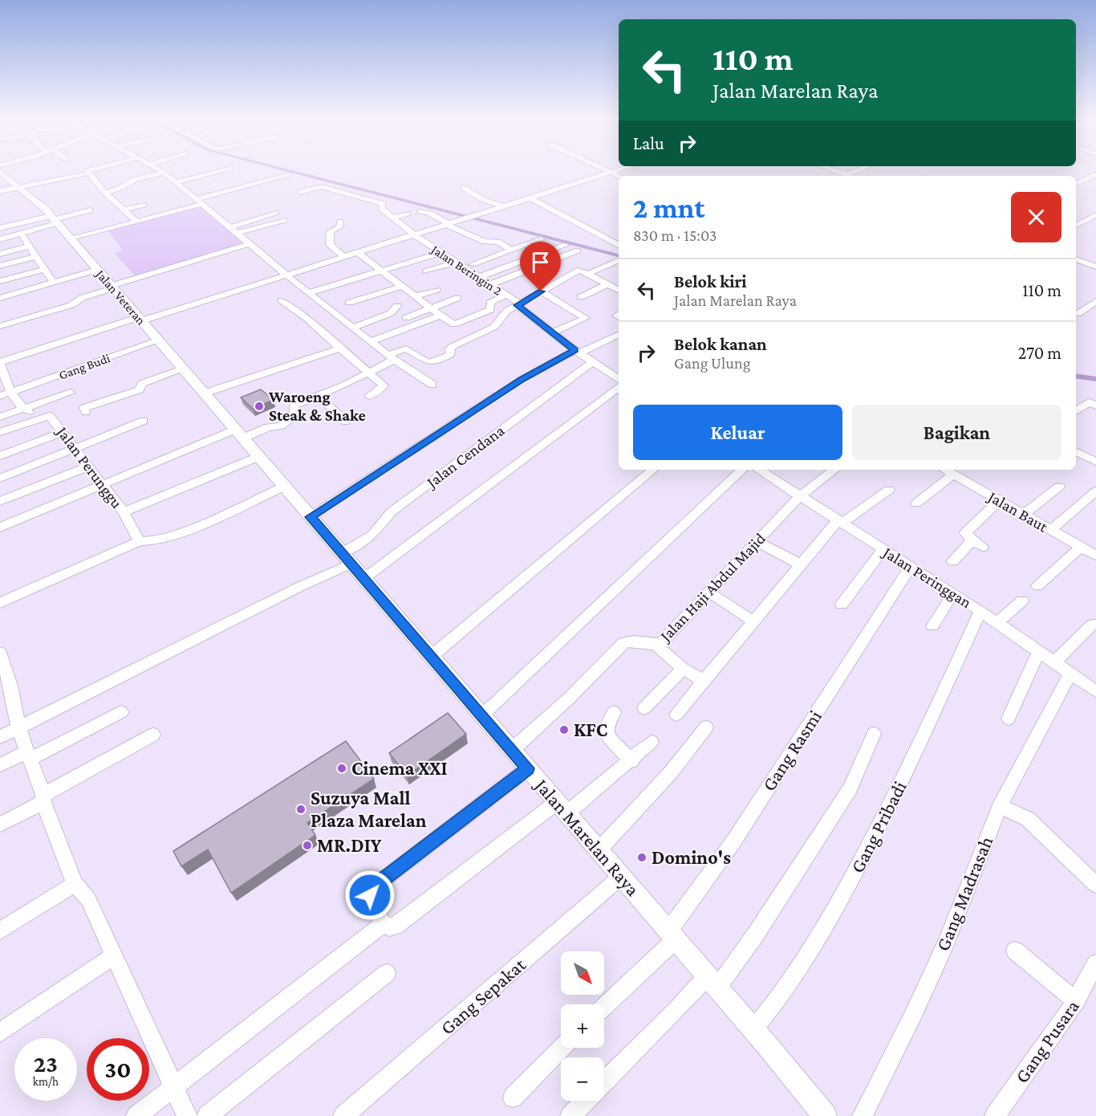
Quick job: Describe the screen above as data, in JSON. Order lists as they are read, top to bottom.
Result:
{
  "streets": {
    "main road": ["Jalan Veteran", "Jalan Marelan Raya"],
    "street": [
      "Jalan Beringin 2",
      "Gang Budi",
      "Jalan Cendana",
      "Jalan Perunggu",
      "Jalan Baut",
      "Jalan Peringgan",
      "Jalan Haji Abdul Majid",
      "Gang Rasmi",
      "Gang Pribadi",
      "Gang Madrasah",
      "Gang Sepakat",
      "Gang Pusara"
    ]
  },
  "crossings": [
    ["Jalan Veteran", "Gang Budi"],
    ["Jalan Veteran", "Jalan Marelan Raya"],
    ["Jalan Cendana", "Jalan Marelan Raya"],
    ["Jalan Peringgan", "Jalan Haji Abdul Majid"],
    ["Jalan Peringgan", "Gang Rasmi"],
    ["Jalan Peringgan", "Gang Pribadi"],
    ["Jalan Peringgan", "Gang Madrasah"],
    ["Jalan Haji Abdul Majid", "Jalan Marelan Raya"],
    ["Gang Rasmi", "Jalan Marelan Raya"],
    ["Gang Pribadi", "Jalan Marelan Raya"],
    ["Jalan Marelan Raya", "Gang Sepakat"]
  ],
  "places": [
    "Waroeng Steak & Shake",
    "KFC",
    "Cinema XXI",
    "Suzuya Mall Plaza Marelan",
    "MR.DIY",
    "Domino's"
  ],
  "north": "bottom right",
  "page": {
    "turn": ["110 m", "Jalan Marelan Raya"],
    "then": "Lalu",
    "heading": ["2 mnt", "830 m · 15:03"],
    "list": [
      {
        "name": "Belok kiri",
        "note": "Jalan Marelan Raya",
        "value": "110 m"
      },
      {
        "name": "Belok kanan",
        "note": "Gang Ulung",
        "value": "270 m"
      }
    ],
    "buttons": ["Keluar", "Bagikan"],
    "map_buttons": ["+", "−"],
    "speed": "23 km/h",
    "limit": "30"
  }
}
